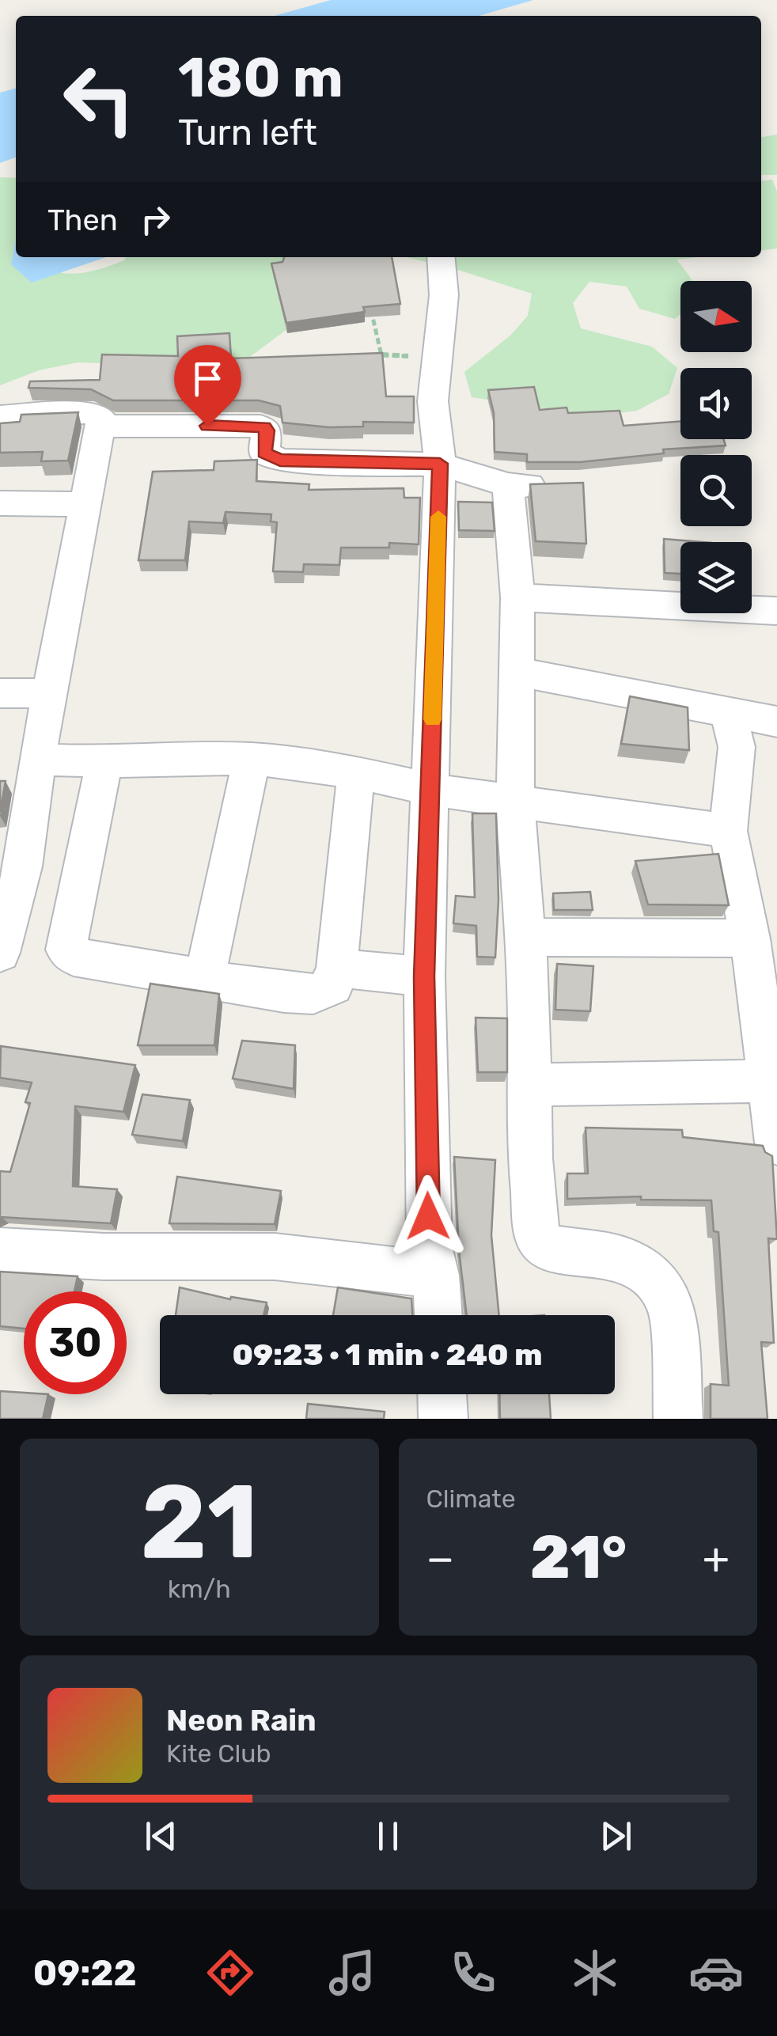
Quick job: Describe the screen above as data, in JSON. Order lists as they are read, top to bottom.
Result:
{
  "north": "right",
  "page": {
    "turn": ["180 m", "Turn left"],
    "then": "Then",
    "limit": "30",
    "trip": "09:23 · 1 min · 240 m",
    "tile": [
      ["21", "km/h"],
      "Climate"
    ],
    "heat": ["−", "21°", "+"],
    "song": ["Neon Rain", "Kite Club"],
    "tabs": "09:22"
  }
}
